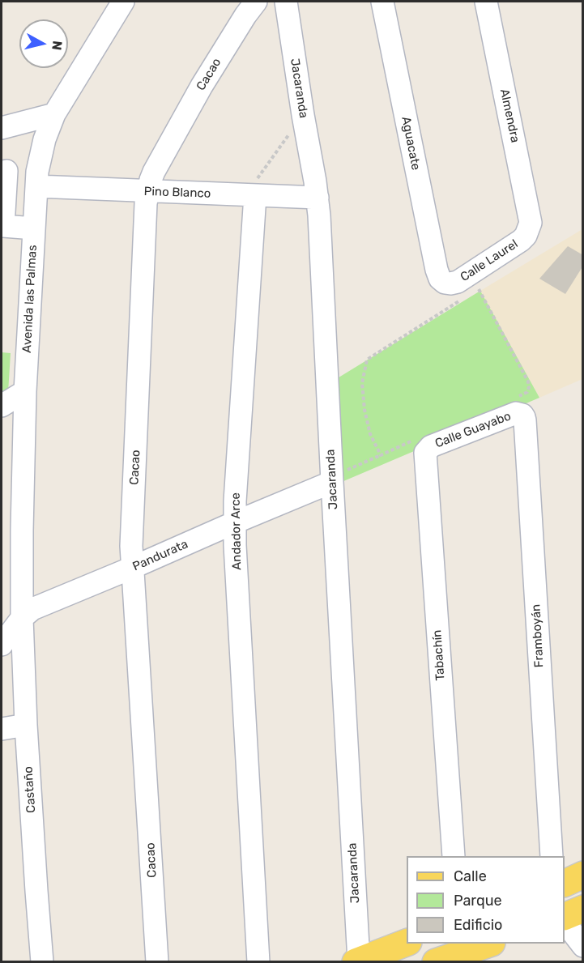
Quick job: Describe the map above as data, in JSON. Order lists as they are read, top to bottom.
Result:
{
  "streets": {
    "street": [
      "Cacao",
      "Jacaranda",
      "Almendra",
      "Aguacate",
      "Pino Blanco",
      "Calle Laurel",
      "Avenida las Palmas",
      "Calle Guayabo",
      "Andador Arce",
      "Pandurata",
      "Framboyán",
      "Tabachín",
      "Castaño"
    ]
  },
  "crossings": [
    ["Cacao", "Pino Blanco"],
    ["Cacao", "Pandurata"],
    ["Jacaranda", "Pino Blanco"],
    ["Jacaranda", "Pandurata"],
    ["Almendra", "Calle Laurel"],
    ["Aguacate", "Calle Laurel"],
    ["Pino Blanco", "Avenida las Palmas"],
    ["Pino Blanco", "Andador Arce"],
    ["Avenida las Palmas", "Pandurata"],
    ["Avenida las Palmas", "Castaño"],
    ["Calle Guayabo", "Framboyán"],
    ["Calle Guayabo", "Tabachín"],
    ["Andador Arce", "Pandurata"],
    ["Pandurata", "Castaño"]
  ],
  "legend": ["Calle", "Parque", "Edificio"],
  "north": "right"
}
